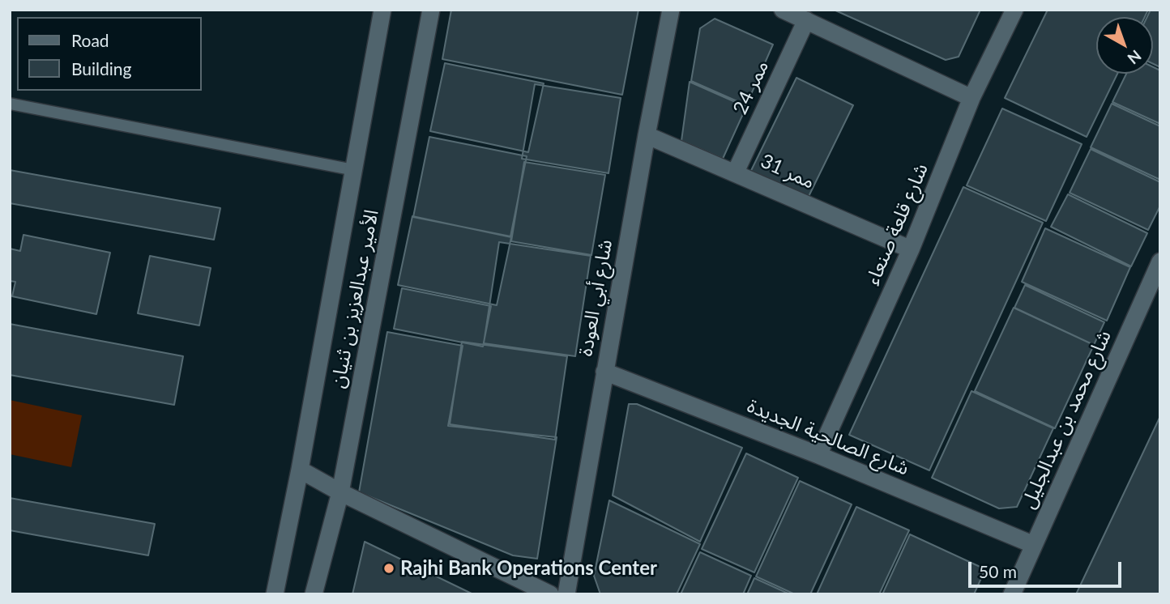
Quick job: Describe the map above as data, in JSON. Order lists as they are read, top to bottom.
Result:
{
  "streets": {
    "street": [
      "ممر 24",
      "ممر 31",
      "شارع قلعة صنعاء",
      "شارع أبي العودة",
      "الأمير عبدالعزيز بن ثنيان",
      "شارع محمد بن عبدالجليل",
      "شارع الصالحية الجديدة"
    ]
  },
  "crossings": [
    ["ممر 24", "ممر 31"],
    ["ممر 31", "شارع قلعة صنعاء"],
    ["ممر 31", "شارع أبي العودة"],
    ["شارع قلعة صنعاء", "شارع الصالحية الجديدة"],
    ["شارع أبي العودة", "شارع الصالحية الجديدة"],
    ["شارع محمد بن عبدالجليل", "شارع الصالحية الجديدة"]
  ],
  "places": ["Rajhi Bank Operations Center"],
  "legend": ["Road", "Building"],
  "scale_bar": "50 m",
  "north": "bottom right"
}
